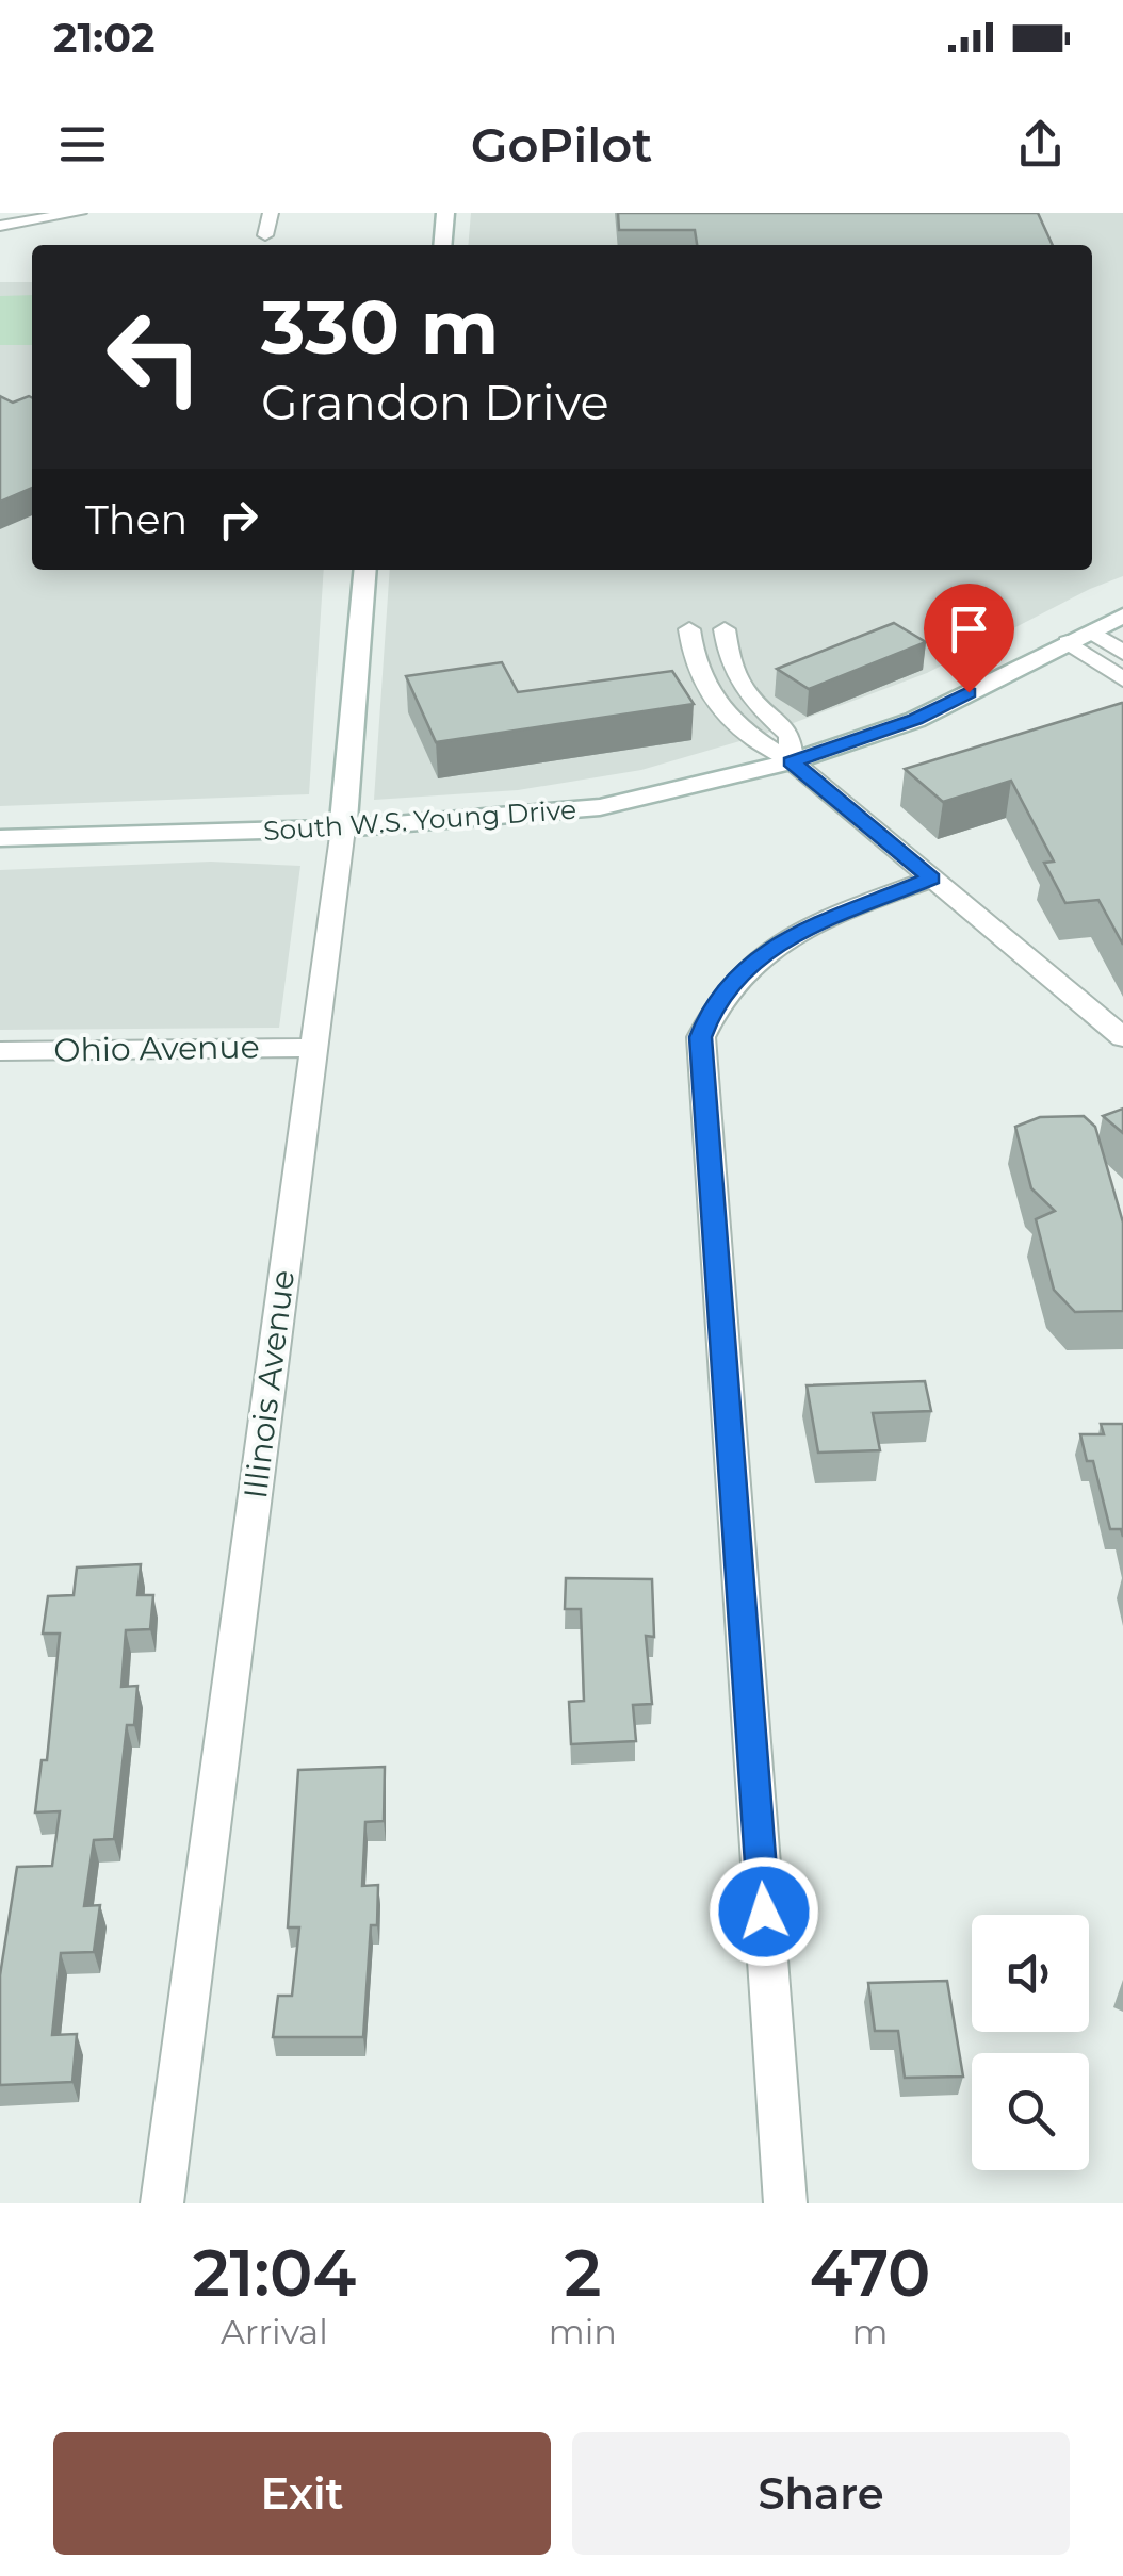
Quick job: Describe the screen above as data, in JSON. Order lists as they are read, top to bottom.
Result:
{
  "streets": {
    "main road": ["South W.S. Young Drive", "Illinois Avenue"],
    "street": ["Ohio Avenue"]
  },
  "crossings": [
    ["South W.S. Young Drive", "Illinois Avenue"],
    ["Ohio Avenue", "Illinois Avenue"]
  ],
  "page": {
    "status": "21:02",
    "header": "GoPilot",
    "turn": ["330 m", "Grandon Drive"],
    "then": "Then",
    "eta": [
      "21:04",
      "Arrival",
      "2",
      "min",
      "470",
      "m"
    ],
    "buttons": ["Exit", "Share"]
  }
}
